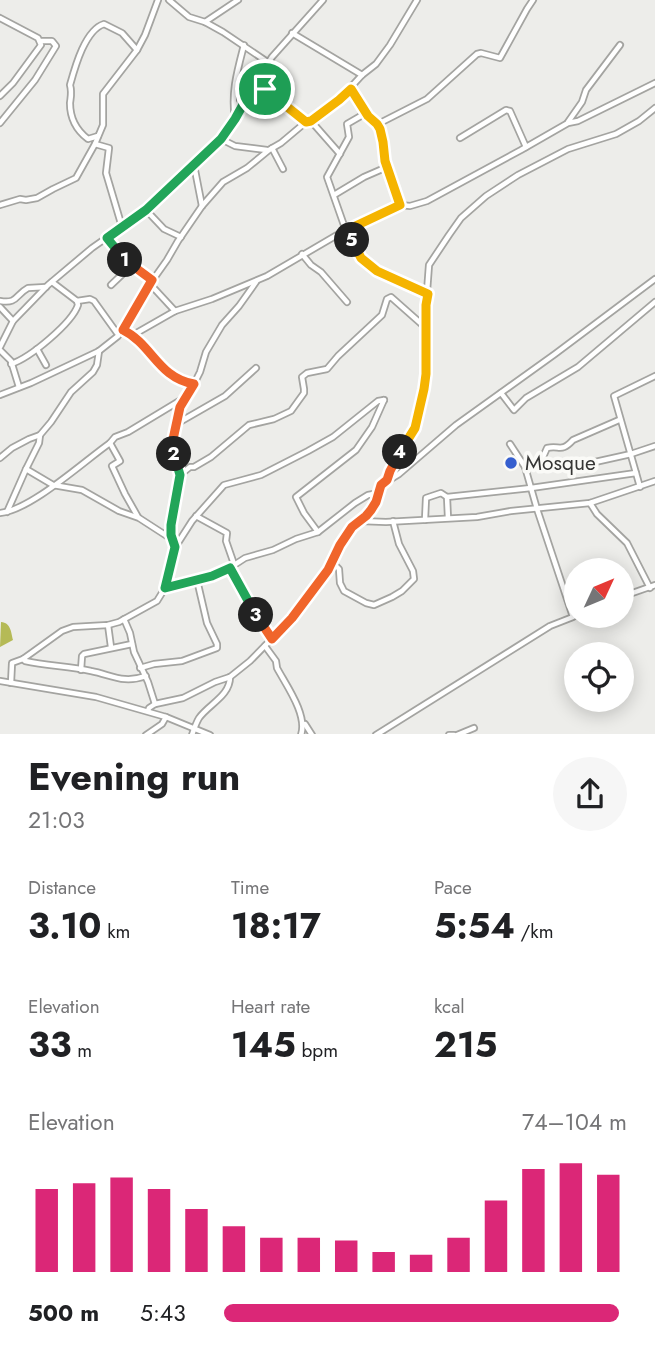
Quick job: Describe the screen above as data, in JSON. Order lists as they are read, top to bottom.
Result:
{
  "places": ["Mosque"],
  "north": "top right",
  "page": {
    "pins": [
      "5",
      "1",
      "4",
      "2",
      "3"
    ],
    "heading": ["Evening run", "21:03"],
    "stats": [
      ["Distance", "3.10 km"],
      ["Time", "18:17"],
      ["Pace", "5:54 /km"],
      ["Elevation", "33 m"],
      ["Heart rate", "145 bpm"],
      ["kcal", "215"]
    ],
    "chart": ["Elevation", "74–104 m"],
    "list": [
      {
        "name": "500 m",
        "note": "5:43"
      }
    ]
  }
}
